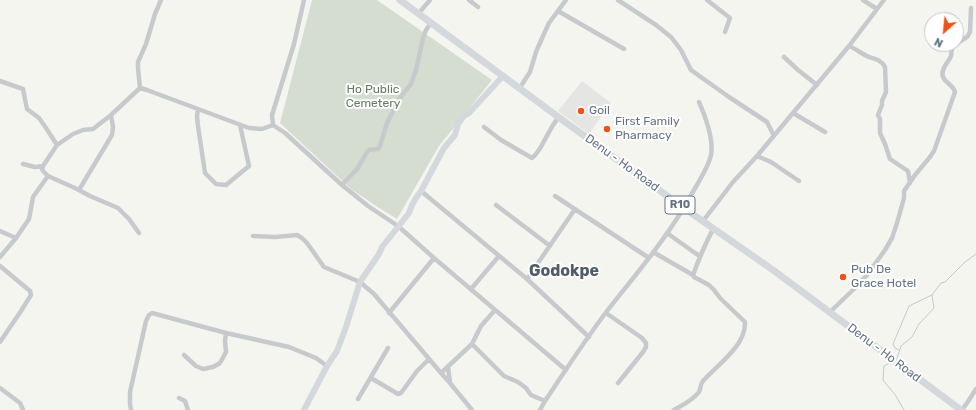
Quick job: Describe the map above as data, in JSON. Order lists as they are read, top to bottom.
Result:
{
  "streets": {
    "main road": ["Denu - Ho Road", "R10"]
  },
  "districts": ["Godokpe"],
  "parks": ["Ho Public Cemetery"],
  "places": ["Goil", "First Family Pharmacy", "Pub De Grace Hotel"],
  "north": "bottom left"
}
